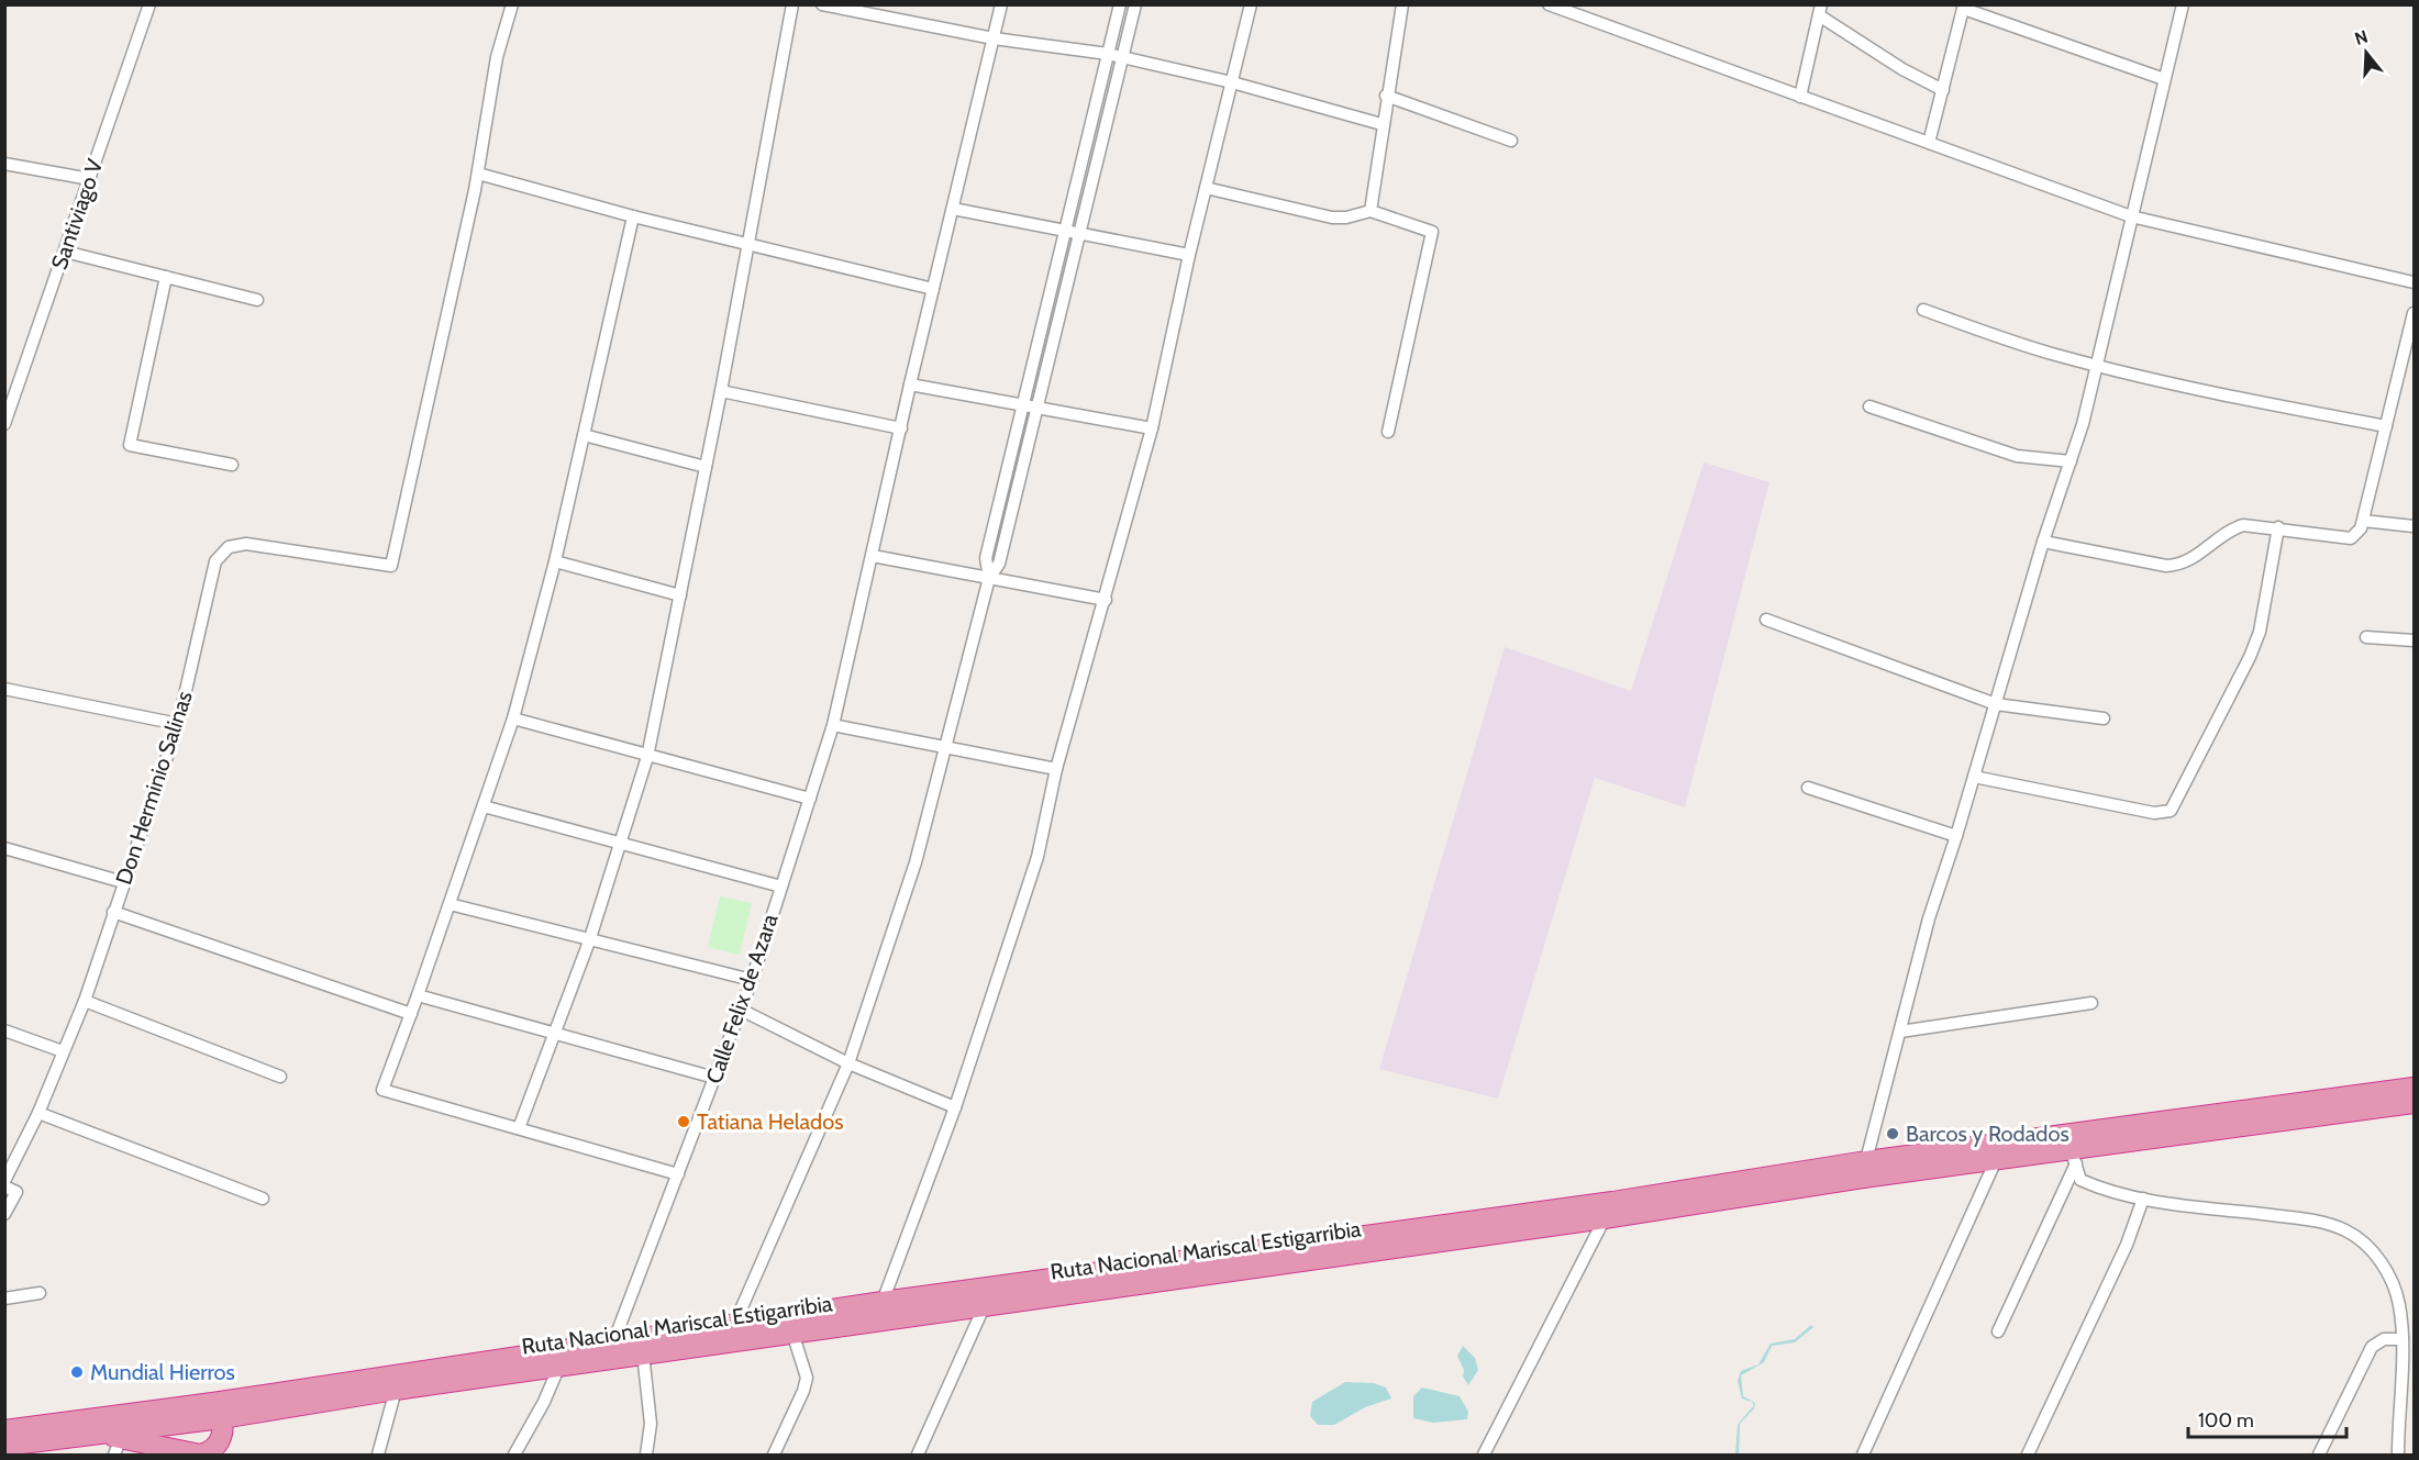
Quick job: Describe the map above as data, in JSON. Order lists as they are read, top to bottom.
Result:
{
  "streets": {
    "highway": ["Ruta Nacional Mariscal Estigarribia"],
    "street": ["Santiviago V", "Don Herminio Salinas", "Calle Felix de Azara"]
  },
  "crossings": [
    ["Calle Felix de Azara", "Ruta Nacional Mariscal Estigarribia"]
  ],
  "places": ["Tatiana Helados", "Barcos y Rodados", "Mundial Hierros"],
  "scale_bar": "100 m",
  "north": "top"
}
